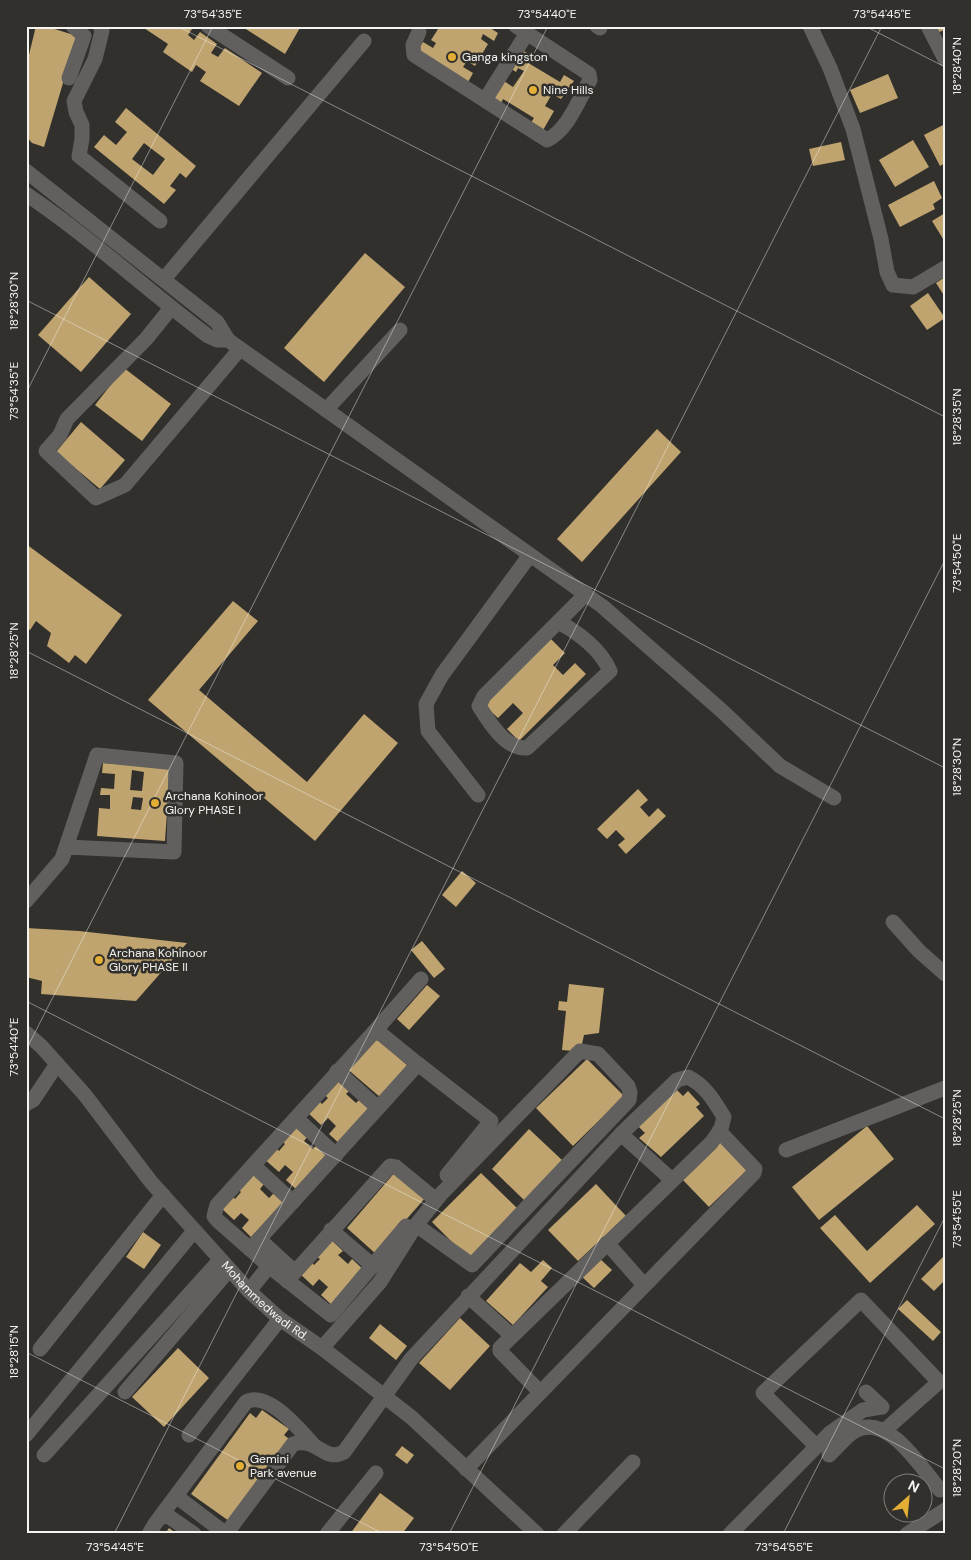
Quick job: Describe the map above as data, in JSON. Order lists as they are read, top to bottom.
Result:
{
  "streets": {
    "street": ["Mohammedwadi Rd."]
  },
  "places": [
    "Ganga kingston",
    "Nine Hills",
    "Archana Kohinoor Glory PHASE I",
    "Archana Kohinoor Glory PHASE II",
    "Gemini Park avenue"
  ],
  "north": "top right",
  "coordinates": [
    "73°54'35\"E",
    "73°54'40\"E",
    "73°54'45\"E",
    "18°28'40\"N",
    "18°28'30\"N",
    "18°28'35\"N",
    "73°54'50\"E",
    "18°28'25\"N",
    "73°54'55\"E",
    "18°28'15\"N",
    "18°28'20\"N"
  ]
}
